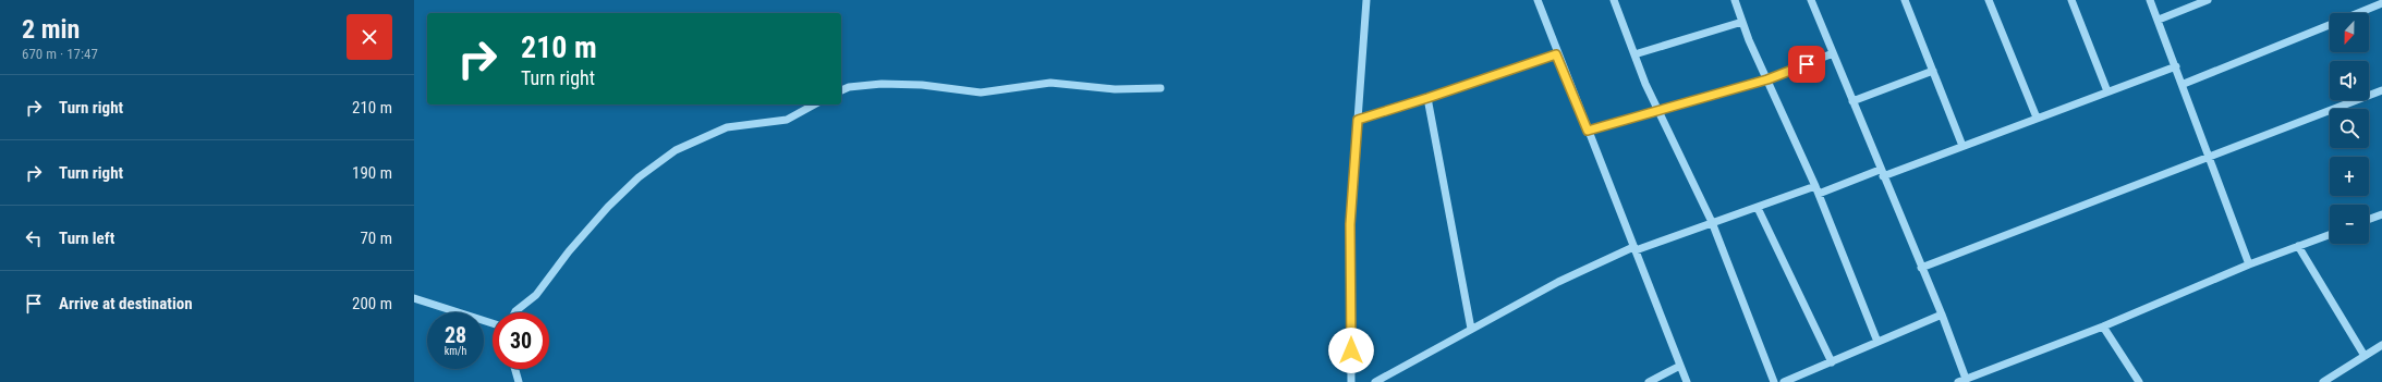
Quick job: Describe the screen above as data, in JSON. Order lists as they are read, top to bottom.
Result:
{
  "north": "bottom",
  "page": {
    "heading": ["2 min", "670 m · 17:47"],
    "map_buttons": ["+", "−"],
    "turn": ["210 m", "Turn right"],
    "list": [
      {
        "name": "Turn right",
        "value": "210 m"
      },
      {
        "name": "Turn right",
        "value": "190 m"
      },
      {
        "name": "Turn left",
        "value": "70 m"
      },
      {
        "name": "Arrive at destination",
        "value": "200 m"
      }
    ],
    "speed": "28 km/h",
    "limit": "30"
  }
}
